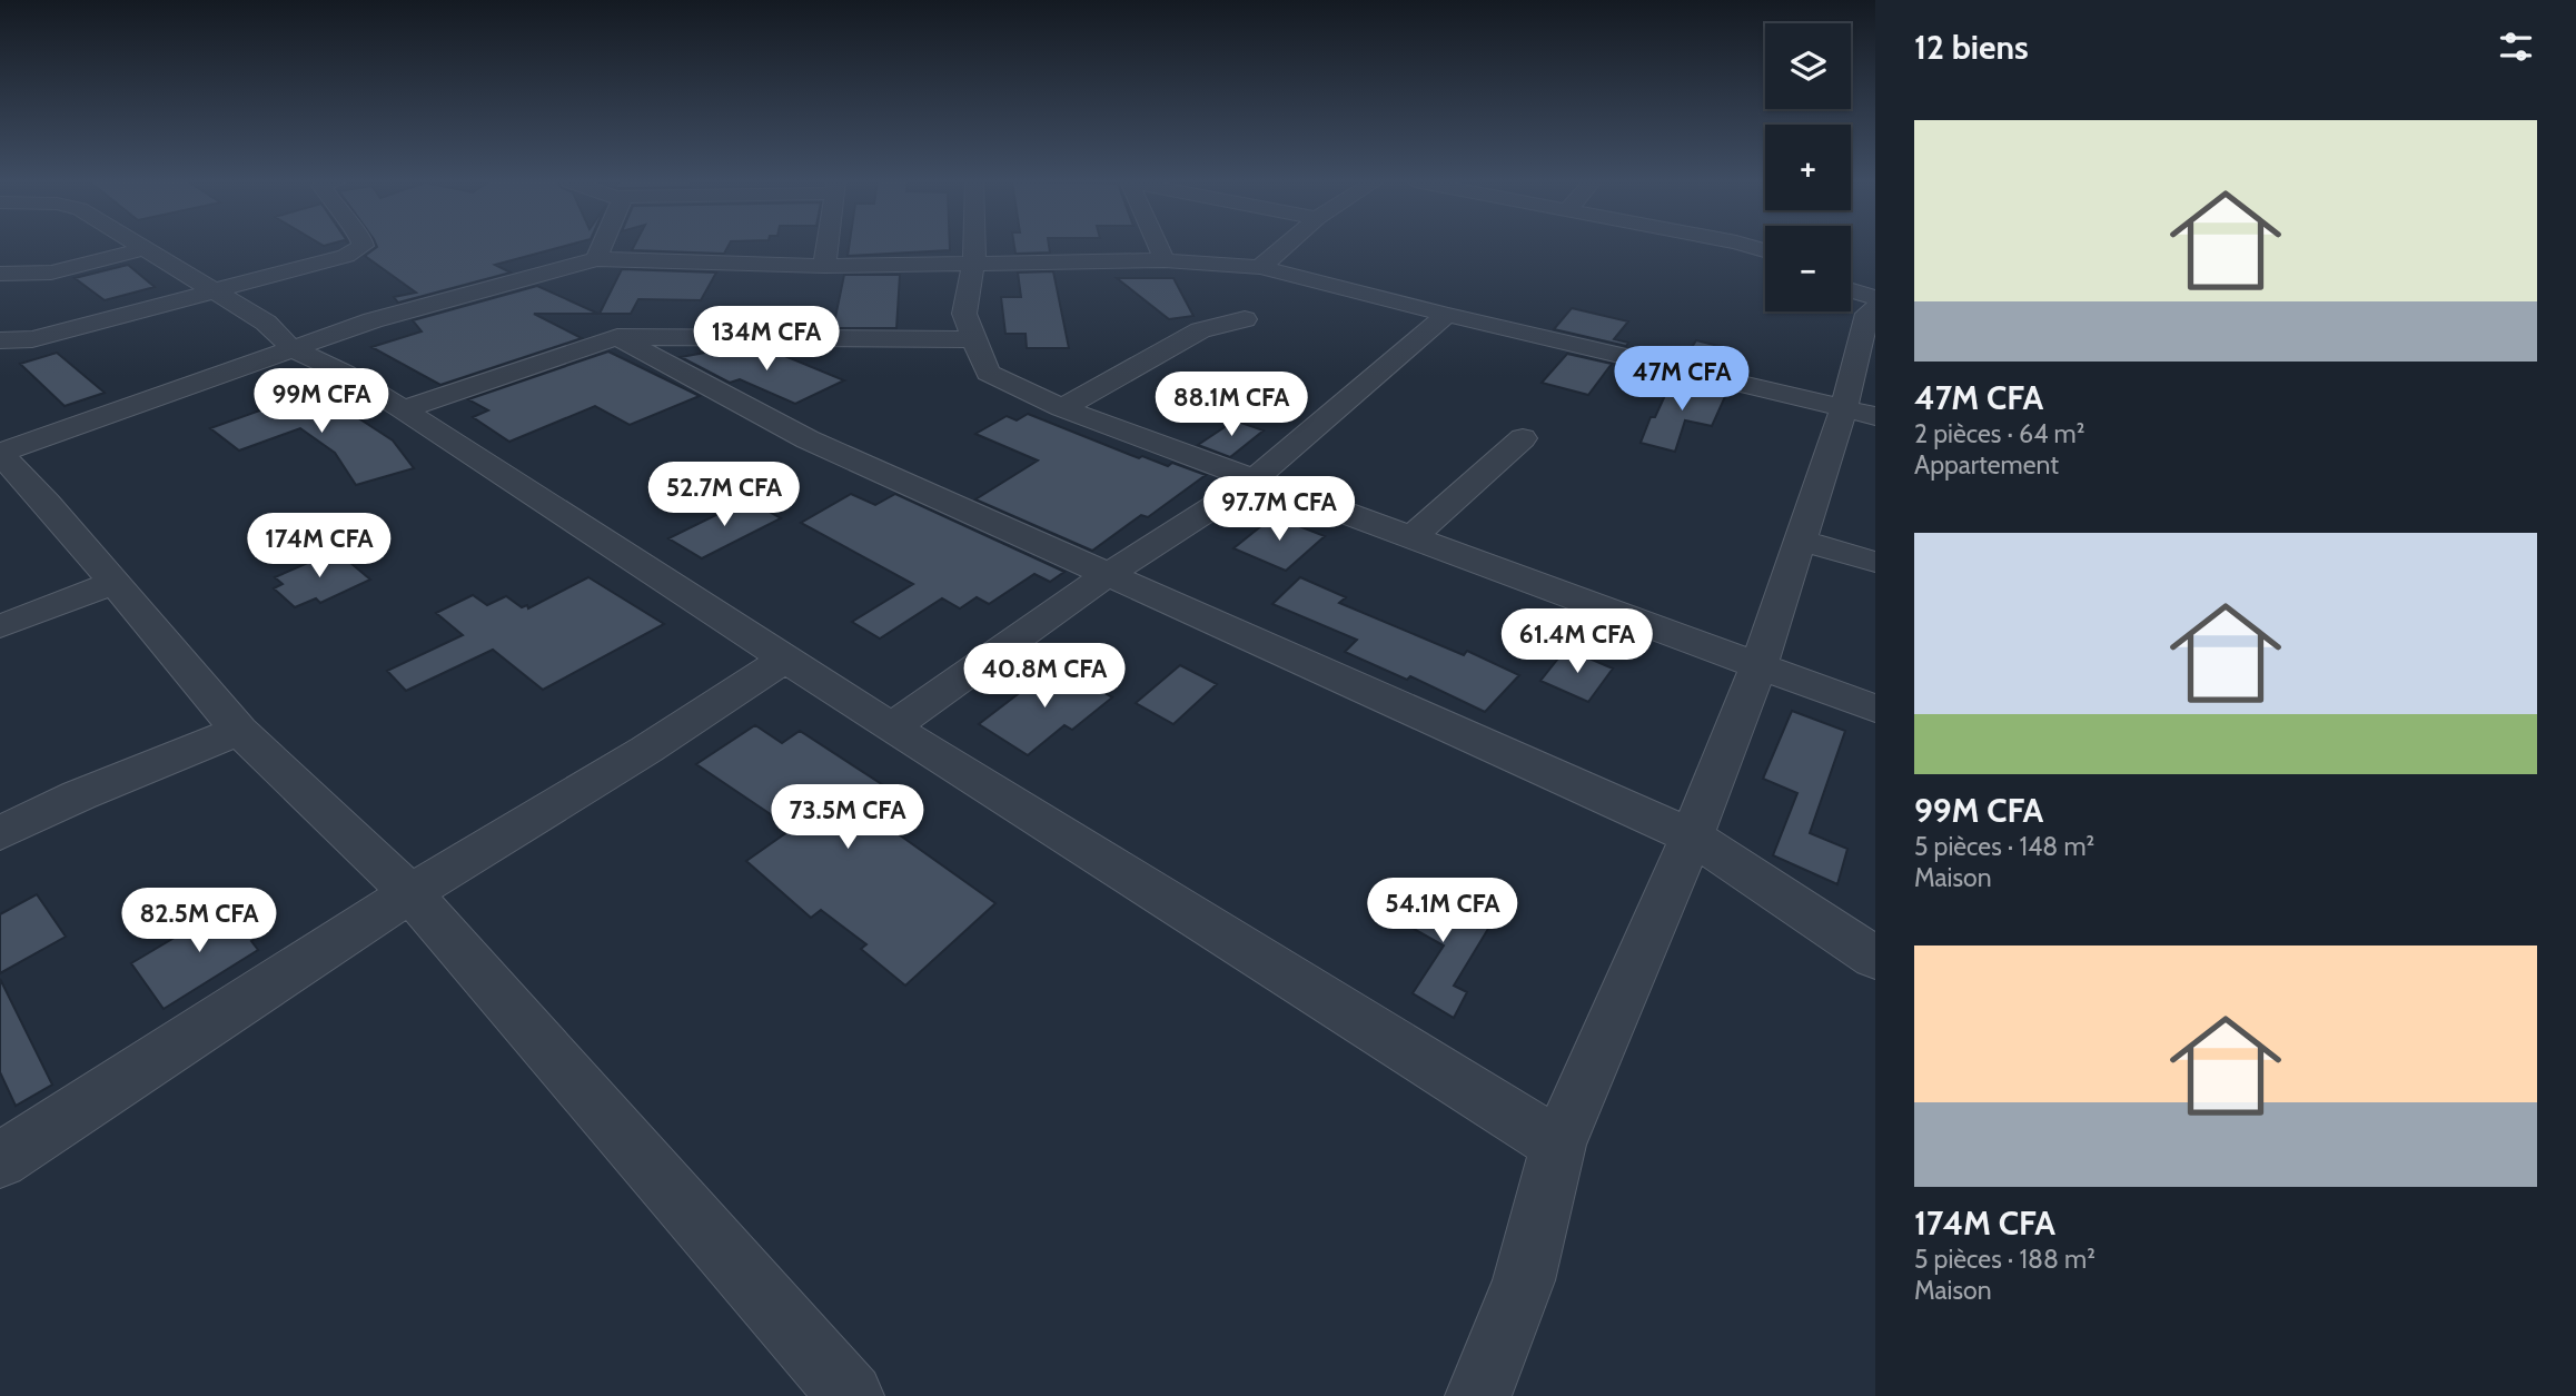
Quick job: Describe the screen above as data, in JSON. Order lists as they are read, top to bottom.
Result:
{
  "page": {
    "heading": "12 biens",
    "map_buttons": ["+", "−"],
    "list": [
      {
        "name": "47M CFA",
        "note": "2 pièces · 64 m² · Appartement"
      },
      {
        "name": "99M CFA",
        "note": "5 pièces · 148 m² · Maison"
      },
      {
        "name": "174M CFA",
        "note": "5 pièces · 188 m² · Maison"
      }
    ],
    "price": [
      "134M CFA",
      "47M CFA",
      "99M CFA",
      "88.1M CFA",
      "52.7M CFA",
      "97.7M CFA",
      "174M CFA",
      "61.4M CFA",
      "40.8M CFA",
      "73.5M CFA",
      "54.1M CFA",
      "82.5M CFA"
    ]
  }
}
